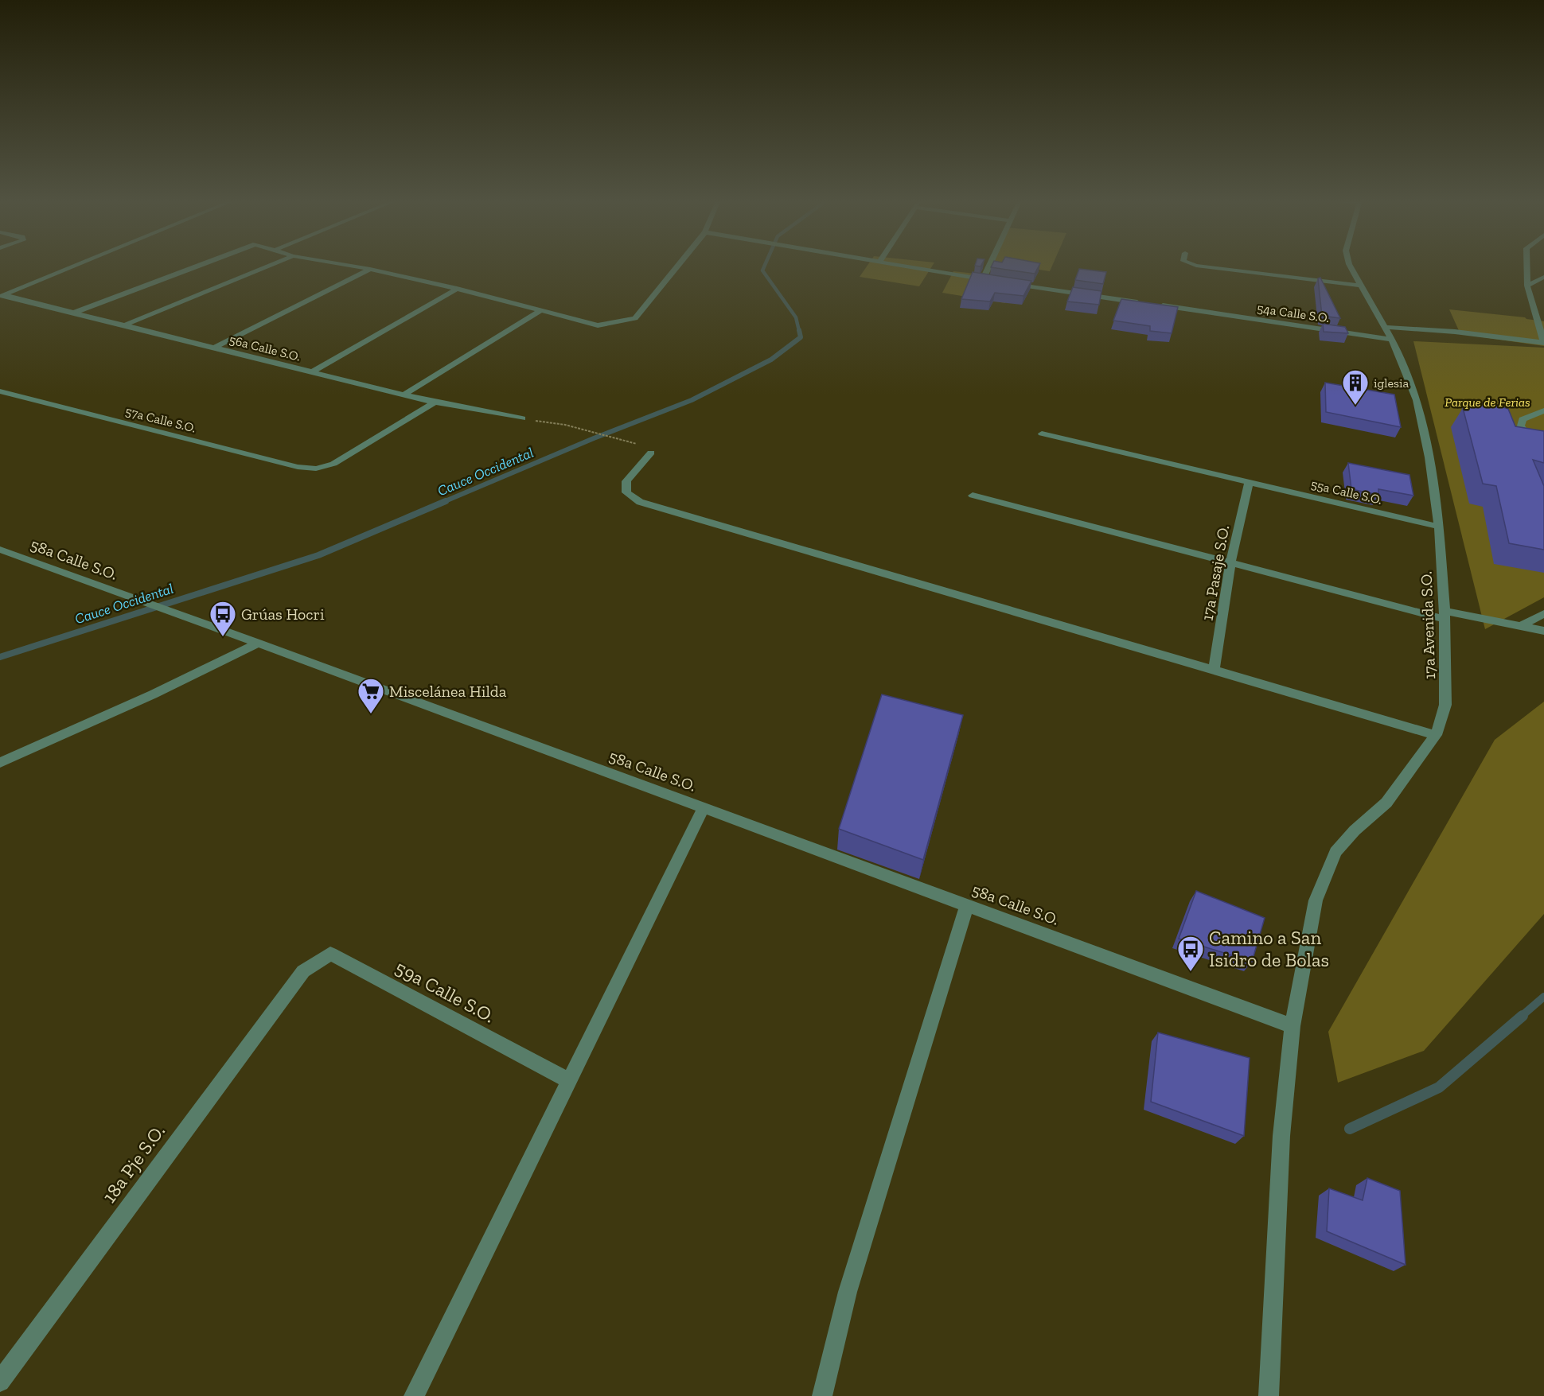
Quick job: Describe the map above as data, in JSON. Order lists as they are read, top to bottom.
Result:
{
  "streets": {
    "street": [
      "54a Calle S.O.",
      "56a Calle S.O.",
      "57a Calle S.O.",
      "55a Calle S.O.",
      "58a Calle S.O.",
      "17a Pasaje S.O.",
      "17a Avenida S.O.",
      "59a Calle S.O.",
      "18a Pje S.O."
    ]
  },
  "crossings": [
    ["54a Calle S.O.", "17a Avenida S.O."],
    ["56a Calle S.O.", "57a Calle S.O."],
    ["55a Calle S.O.", "17a Pasaje S.O."],
    ["55a Calle S.O.", "17a Avenida S.O."],
    ["58a Calle S.O.", "17a Avenida S.O."],
    ["59a Calle S.O.", "18a Pje S.O."]
  ],
  "water": ["Cauce Occidental"],
  "parks": ["Parque de Ferias"],
  "places": {
    "building": ["iglesia"],
    "bus stop": ["Grúas Hocri", "Camino a San Isidro de Bolas"],
    "supermarket": ["Miscelánea Hilda"]
  }
}
